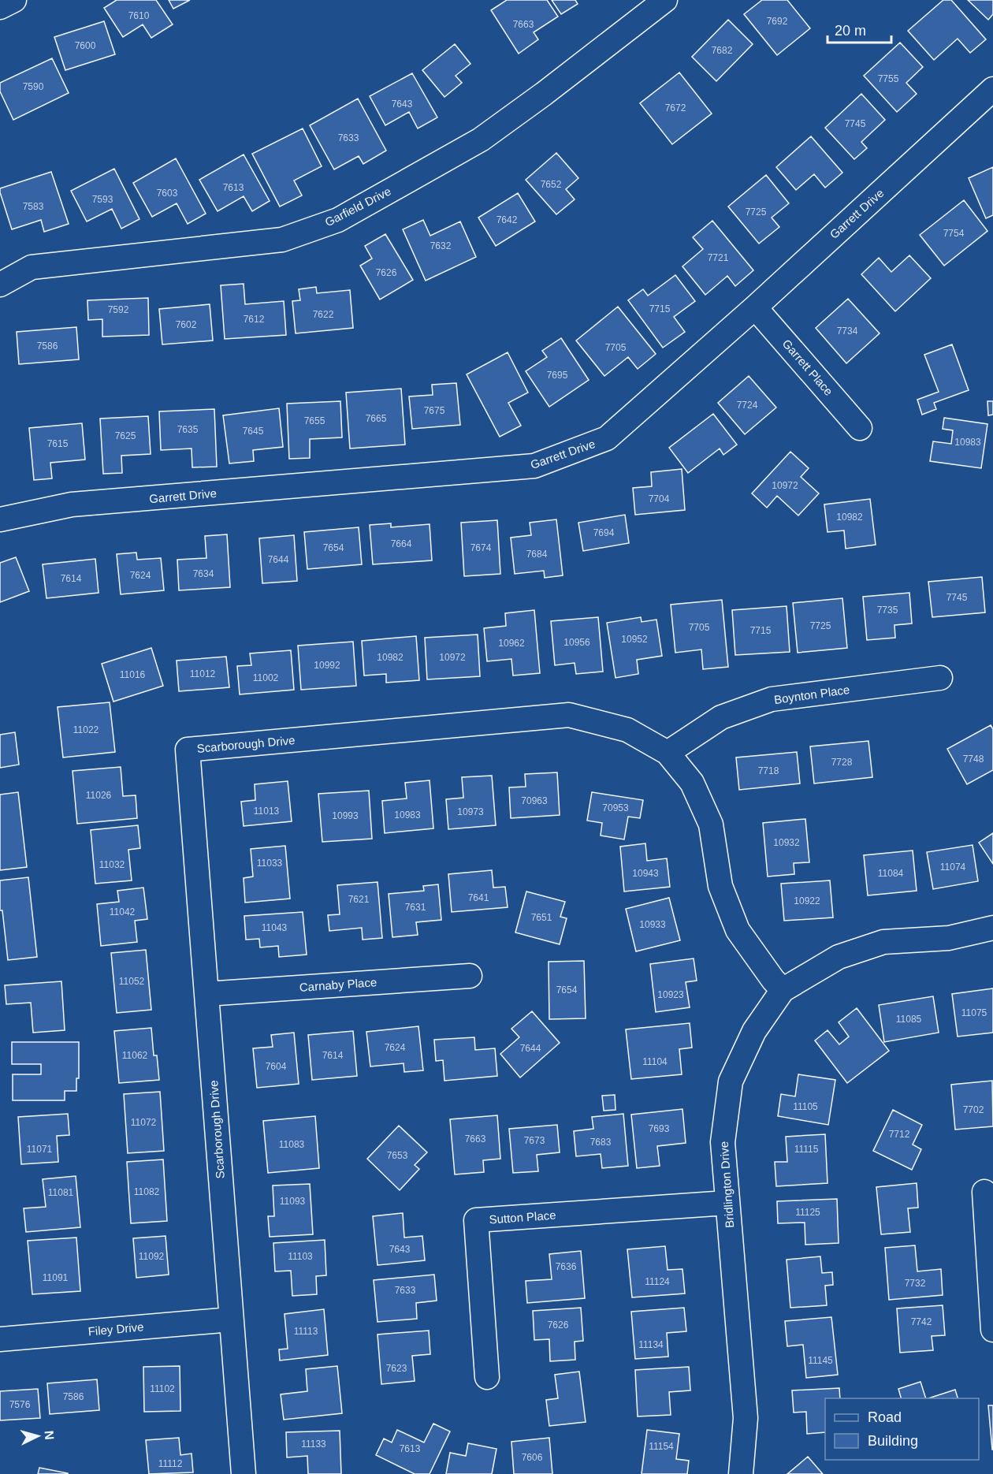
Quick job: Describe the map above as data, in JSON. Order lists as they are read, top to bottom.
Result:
{
  "streets": {
    "street": [
      "Garfield Drive",
      "Garrett Drive",
      "Garrett Place",
      "Boynton Place",
      "Scarborough Drive",
      "Carnaby Place",
      "Bridlington Drive",
      "Sutton Place",
      "Filey Drive"
    ]
  },
  "crossings": [
    ["Garrett Drive", "Garrett Place"],
    ["Boynton Place", "Scarborough Drive"],
    ["Scarborough Drive", "Carnaby Place"],
    ["Scarborough Drive", "Bridlington Drive"],
    ["Scarborough Drive", "Filey Drive"],
    ["Bridlington Drive", "Sutton Place"]
  ],
  "house_numbers": [
    "7610",
    "7692",
    "7663",
    "7600",
    "7682",
    "7755",
    "7590",
    "7643",
    "7672",
    "7745",
    "7633",
    "7652",
    "7613",
    "7603",
    "7593",
    "7583",
    "7725",
    "7642",
    "7754",
    "7632",
    "7721",
    "7626",
    "7715",
    "7592",
    "7622",
    "7612",
    "7602",
    "7734",
    "7586",
    "7705",
    "7695",
    "7724",
    "7675",
    "7665",
    "7655",
    "7635",
    "7645",
    "7625",
    "10983",
    "7615",
    "10972",
    "7704",
    "10982",
    "7694",
    "7664",
    "7654",
    "7674",
    "7684",
    "7644",
    "7634",
    "7624",
    "7614",
    "7745",
    "7735",
    "7725",
    "7705",
    "7715",
    "10952",
    "10956",
    "10962",
    "10982",
    "10972",
    "10992",
    "11012",
    "11016",
    "11002",
    "11022",
    "7748",
    "7728",
    "7718",
    "11026",
    "70963",
    "70953",
    "11013",
    "10973",
    "10983",
    "10993",
    "10932",
    "11033",
    "11032",
    "11074",
    "10943",
    "11084",
    "7641",
    "7621",
    "10922",
    "7631",
    "11042",
    "7651",
    "10933",
    "11043",
    "11052",
    "7654",
    "10923",
    "11075",
    "11085",
    "7624",
    "7644",
    "11062",
    "7614",
    "11104",
    "7604",
    "11105",
    "7702",
    "11072",
    "7693",
    "7712",
    "7663",
    "7673",
    "7683",
    "11083",
    "11071",
    "11115",
    "7653",
    "11082",
    "11081",
    "11093",
    "11125",
    "7643",
    "11092",
    "11103",
    "7636",
    "11091",
    "11124",
    "7732",
    "7633",
    "7742",
    "7626",
    "11113",
    "11134",
    "11145",
    "7623",
    "11102",
    "7586",
    "7576",
    "11133",
    "11154",
    "7613",
    "7606",
    "11112"
  ],
  "legend": ["Road", "Building"],
  "scale_bar": "20 m",
  "north": "right"
}
